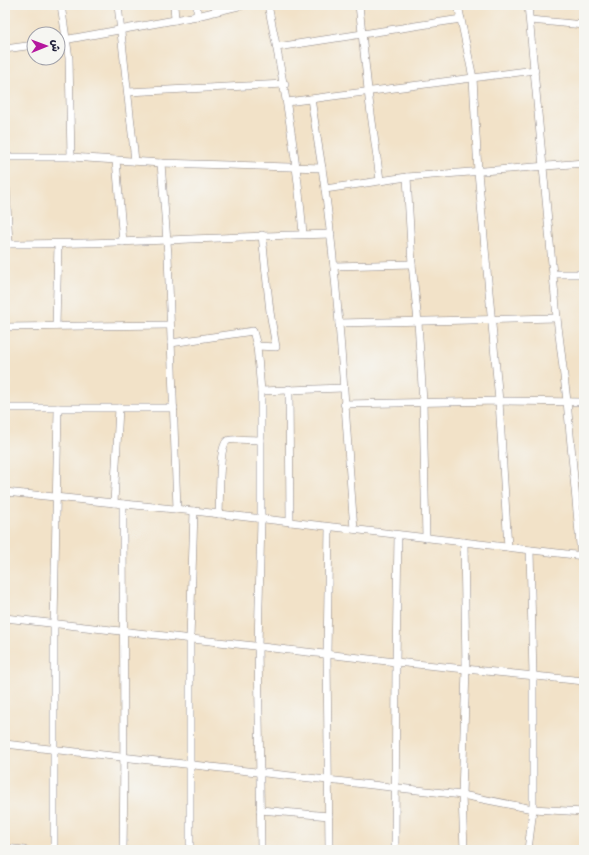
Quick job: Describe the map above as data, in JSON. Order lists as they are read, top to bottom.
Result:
{
  "north": "right"
}
